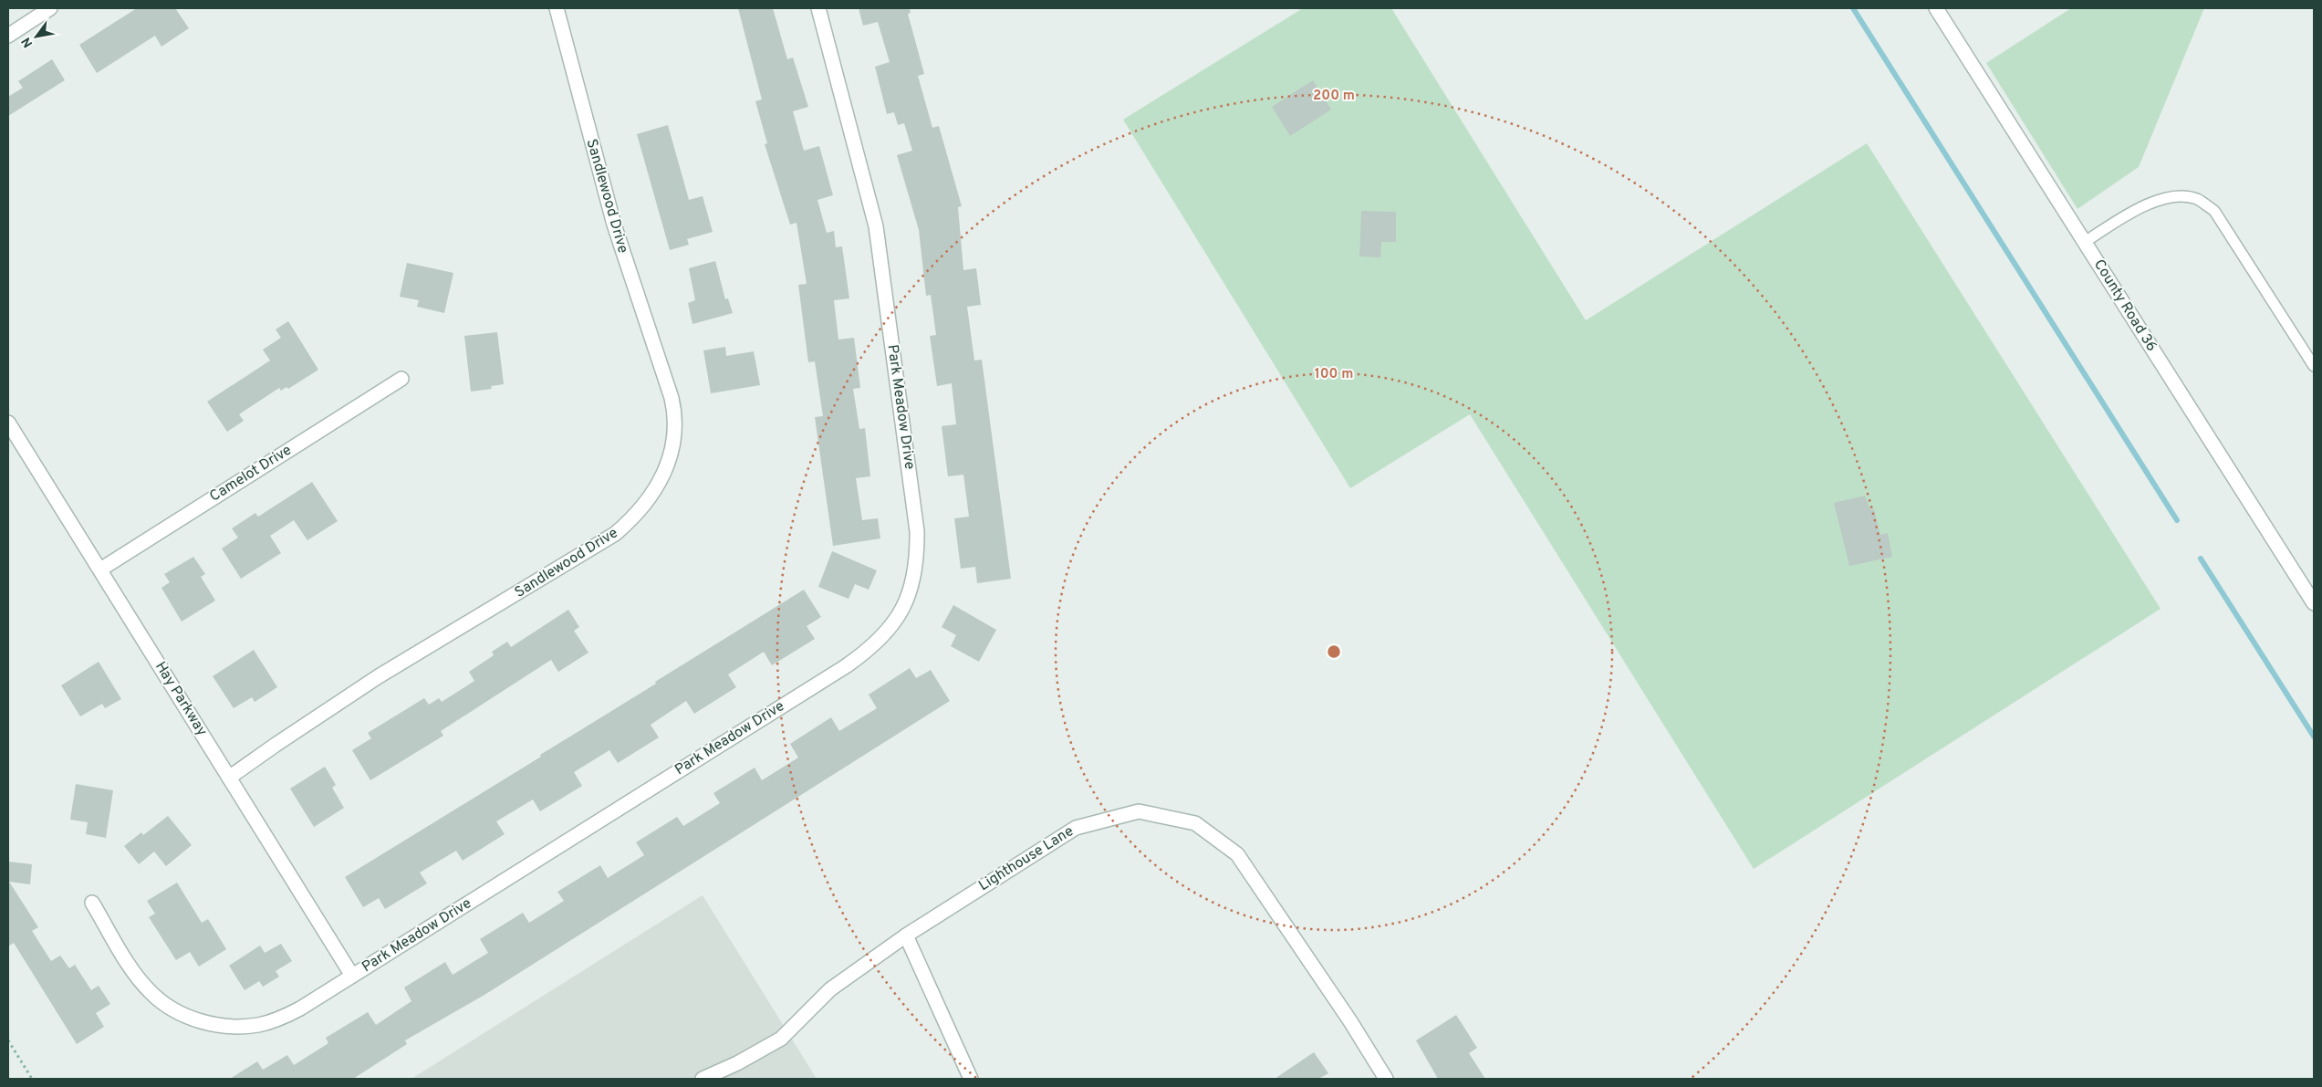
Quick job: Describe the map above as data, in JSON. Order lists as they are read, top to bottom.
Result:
{
  "streets": {
    "street": [
      "Sandlewood Drive",
      "County Road 36",
      "Park Meadow Drive",
      "Camelot Drive",
      "Hay Parkway",
      "Lighthouse Lane"
    ]
  },
  "crossings": [
    ["Sandlewood Drive", "Hay Parkway"],
    ["Park Meadow Drive", "Hay Parkway"],
    ["Camelot Drive", "Hay Parkway"]
  ],
  "north": "bottom left",
  "rings": ["200 m", "100 m"]
}
